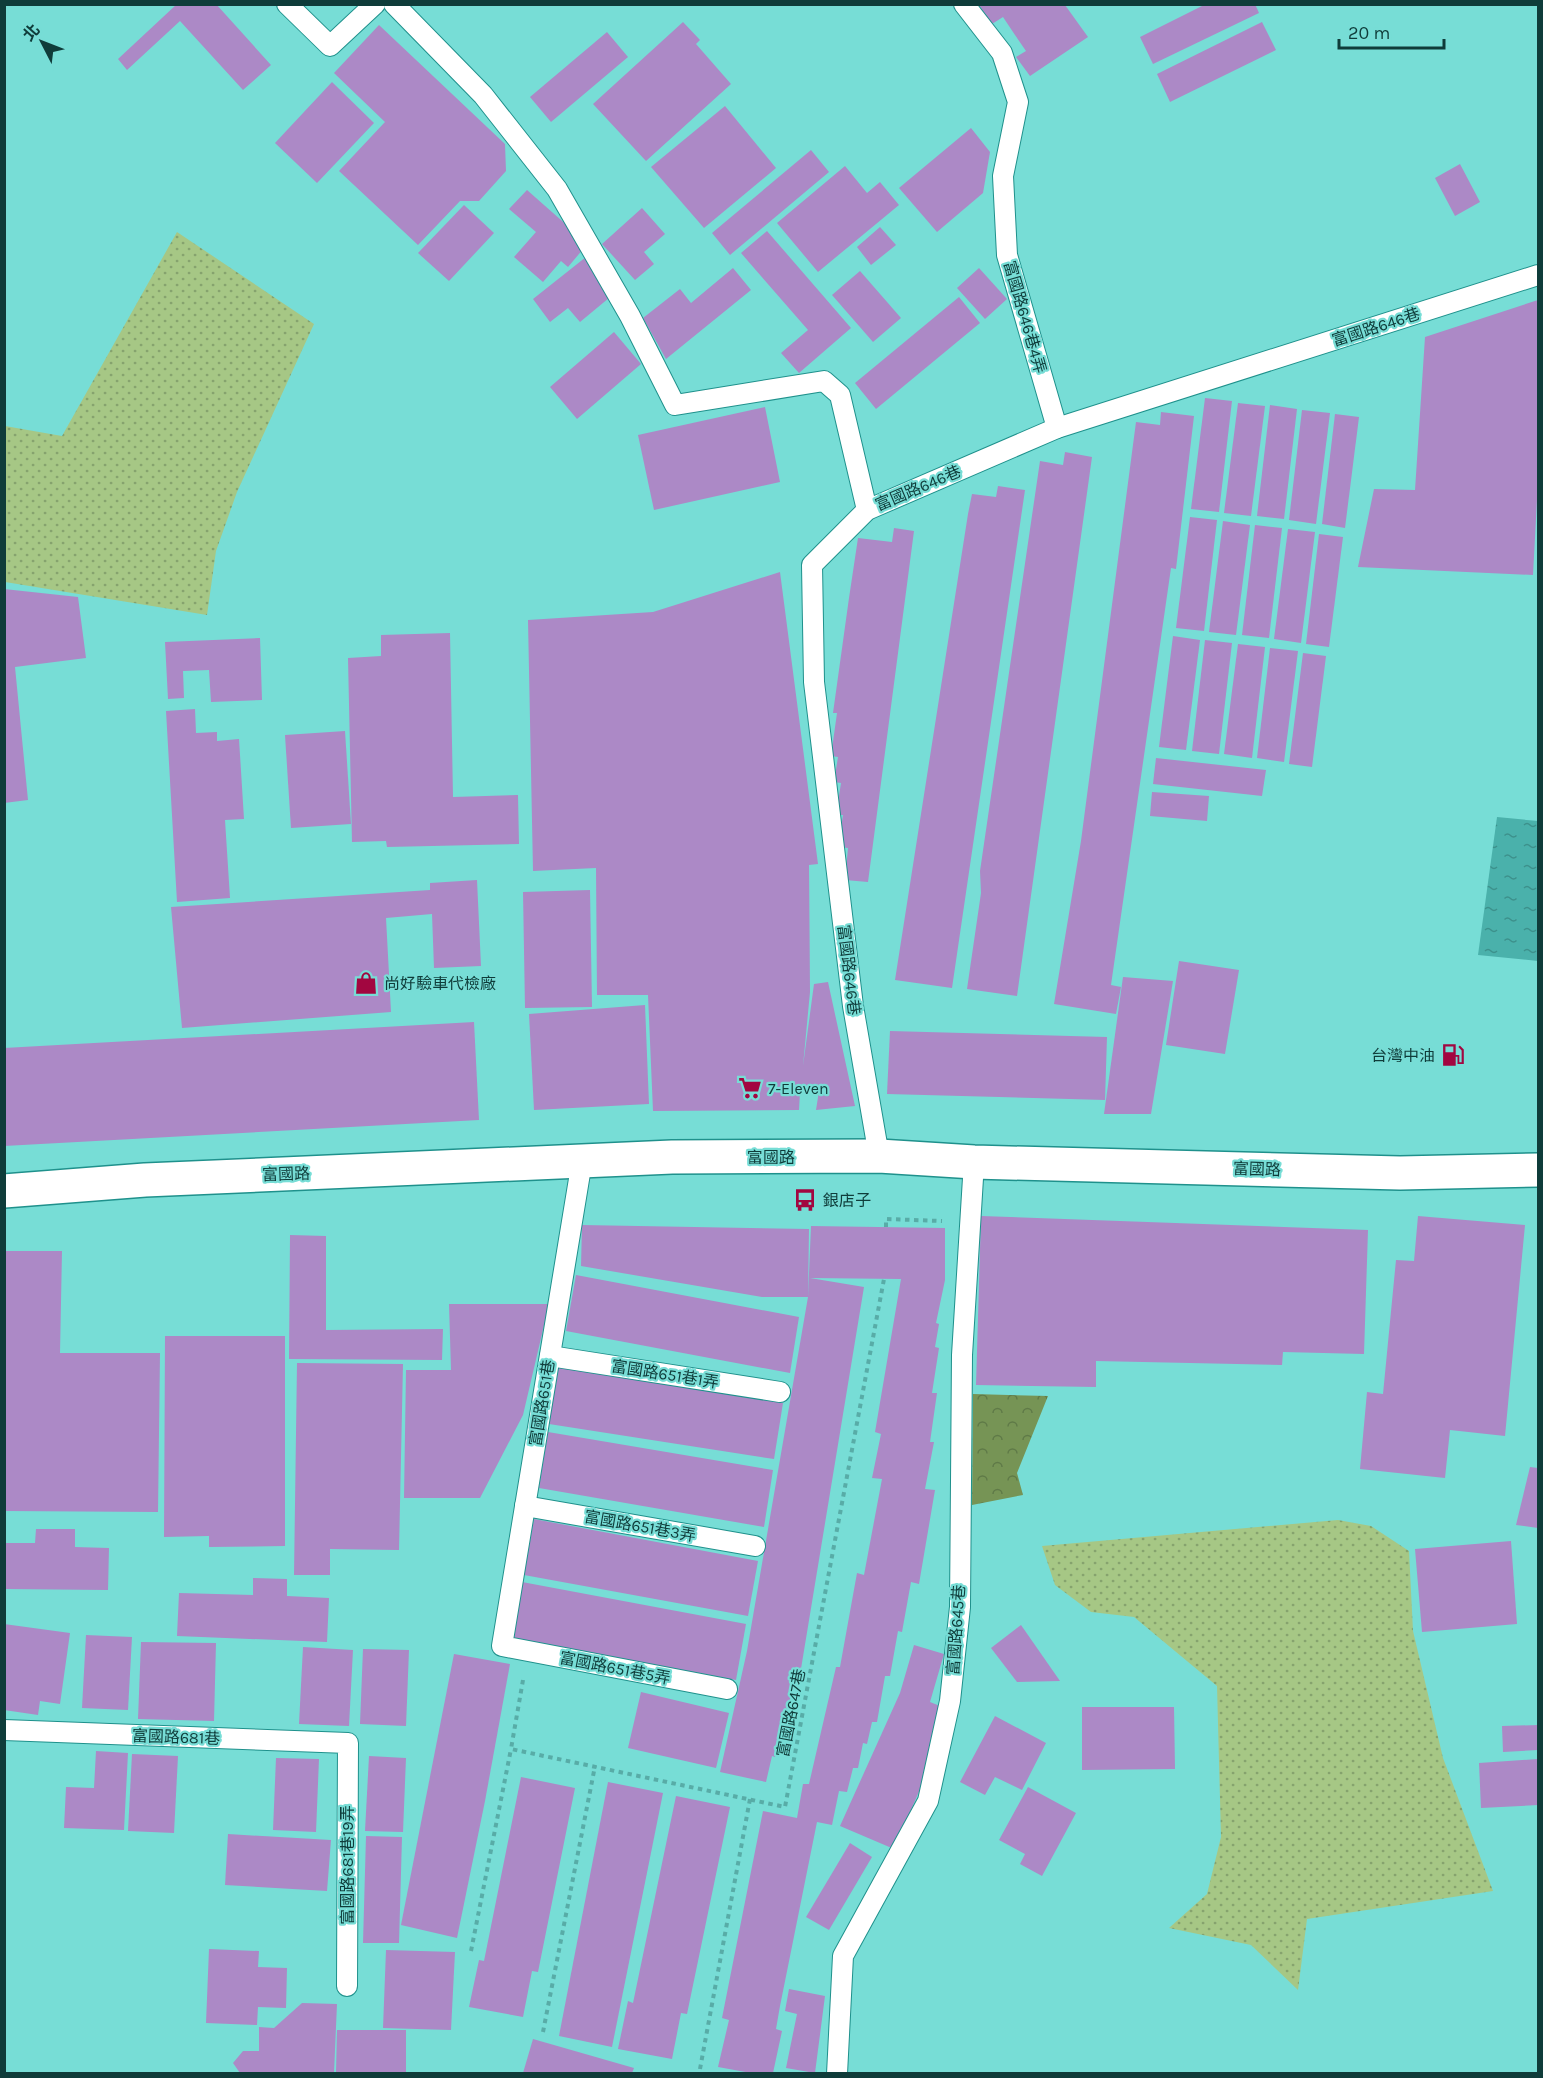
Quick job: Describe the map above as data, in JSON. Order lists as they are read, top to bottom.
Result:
{
  "streets": {
    "street": ["富國路"],
    "lane": [
      "富國路646巷4弄",
      "富國路646巷",
      "富國路651巷1弄",
      "富國路651巷",
      "富國路651巷3弄",
      "富國路645巷",
      "富國路651巷5弄",
      "富國路681巷",
      "富國路681巷19弄"
    ],
    "path": ["富國路647巷"]
  },
  "crossings": [
    ["富國路646巷4弄", "富國路646巷"],
    ["富國路646巷", "富國路"],
    ["富國路", "富國路651巷"],
    ["富國路", "富國路645巷"],
    ["富國路651巷1弄", "富國路651巷"],
    ["富國路651巷", "富國路651巷3弄"],
    ["富國路651巷", "富國路651巷5弄"],
    ["富國路681巷", "富國路681巷19弄"]
  ],
  "places": {
    "shop": ["尚好驗車代檢廠"],
    "fuel station": ["台灣中油"],
    "supermarket": ["7-Eleven"],
    "bus stop": ["銀店子"]
  },
  "scale_bar": "20 m",
  "north": "top left"
}
